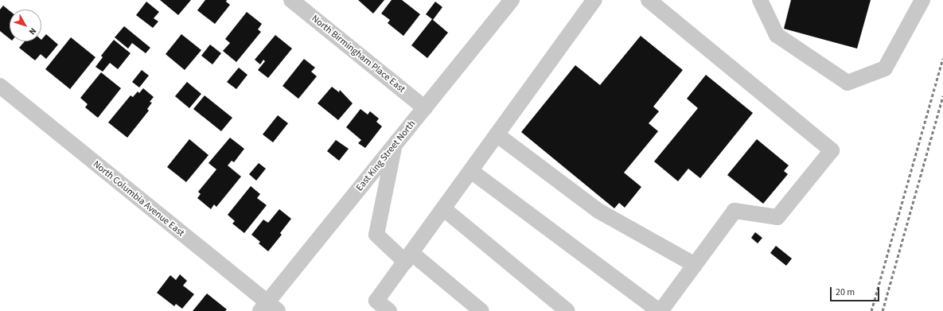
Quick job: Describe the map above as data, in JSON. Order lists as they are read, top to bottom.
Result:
{
  "streets": {
    "street": ["North Birmingham Place East", "East King Street North", "North Columbia Avenue East"]
  },
  "crossings": [
    ["North Birmingham Place East", "East King Street North"],
    ["East King Street North", "North Columbia Avenue East"]
  ],
  "scale_bar": "20 m",
  "north": "bottom right"
}
